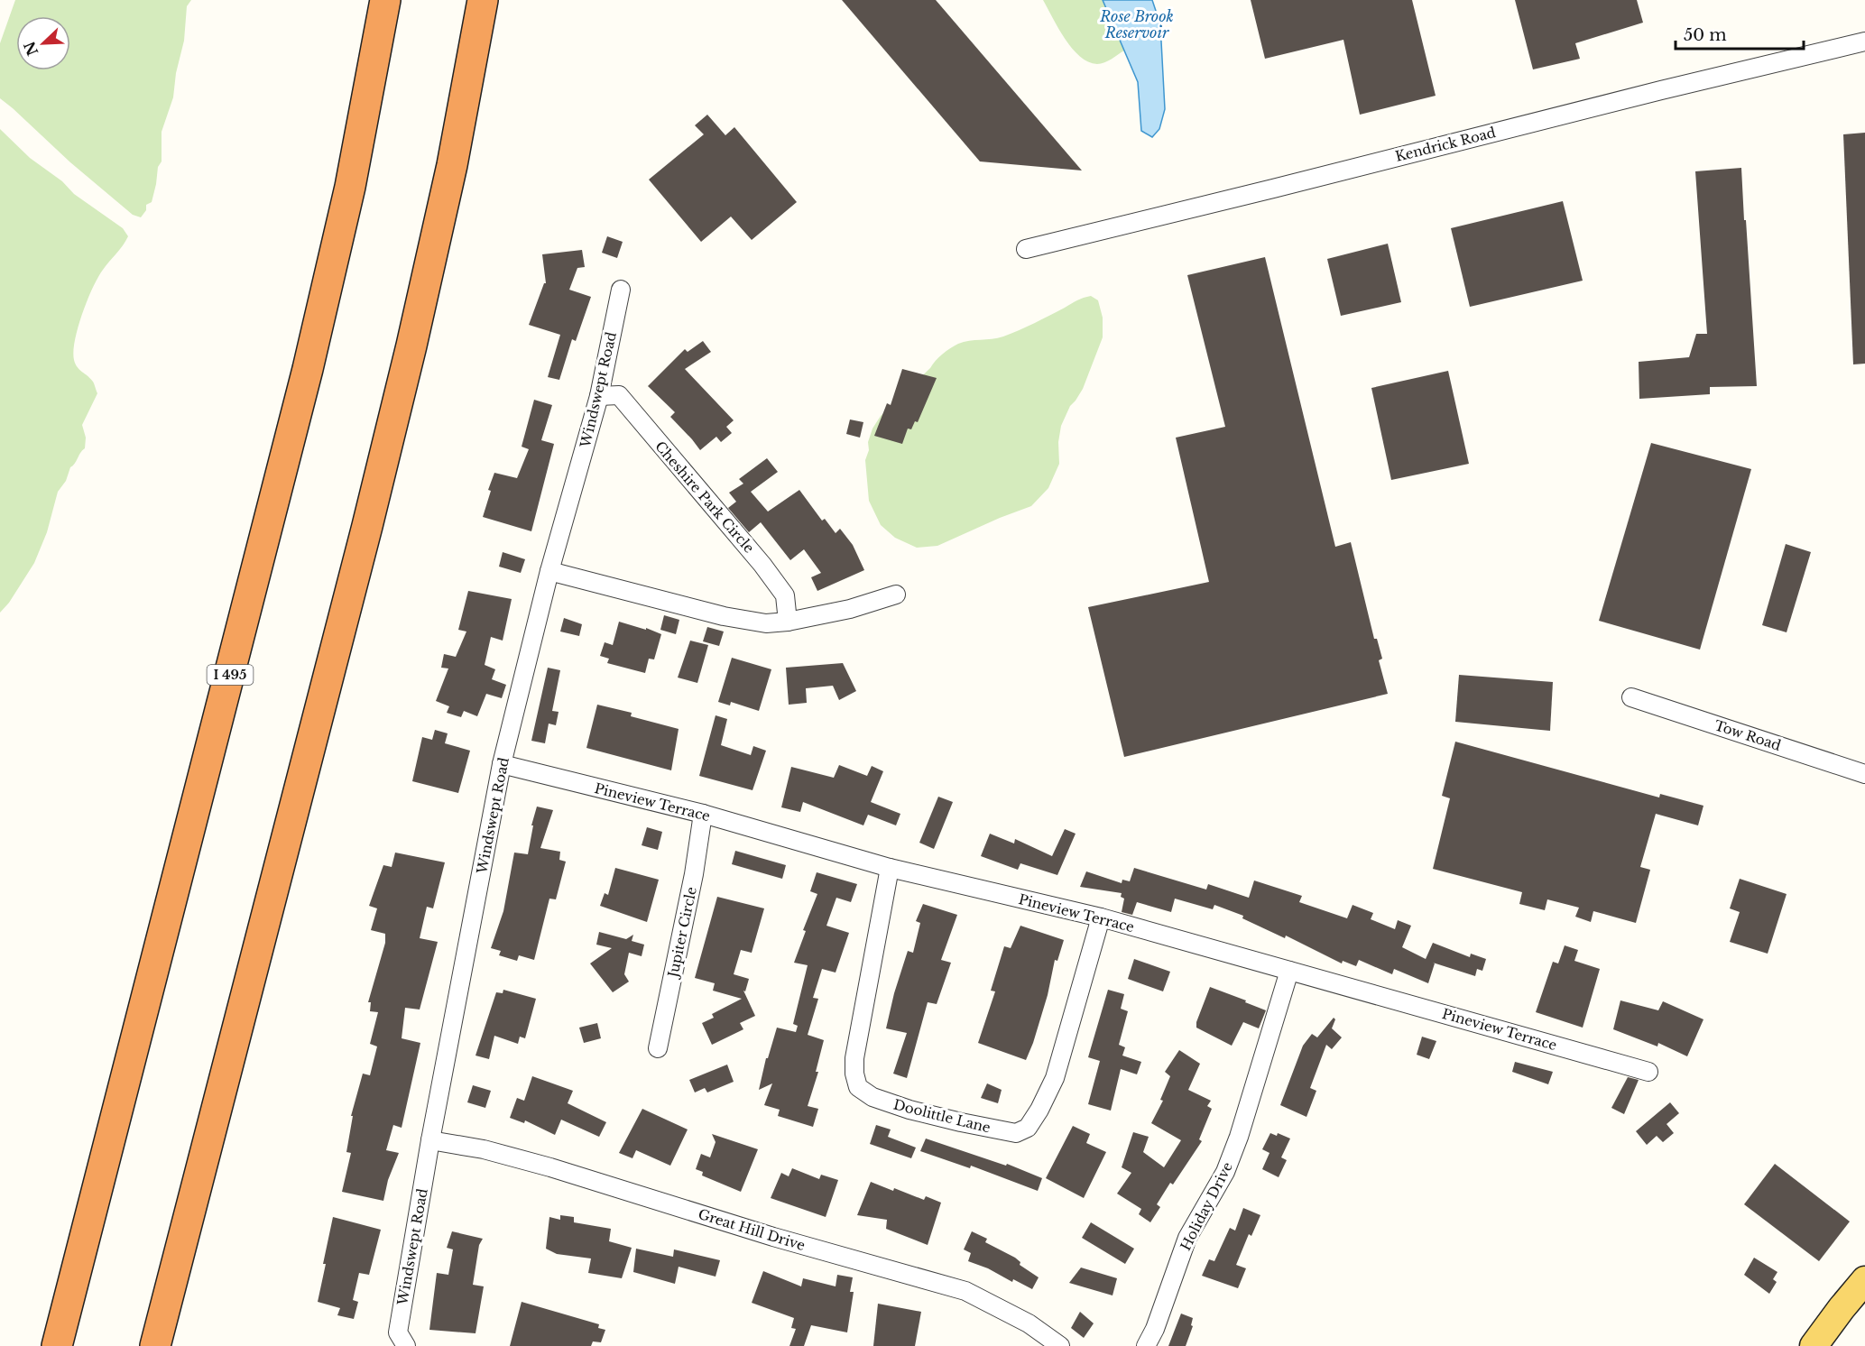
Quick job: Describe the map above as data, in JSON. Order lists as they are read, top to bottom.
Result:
{
  "streets": {
    "highway": ["I 495"],
    "street": [
      "Kendrick Road",
      "Windswept Road",
      "Cheshire Park Circle",
      "Tow Road",
      "Pineview Terrace",
      "Jupiter Circle",
      "Doolittle Lane",
      "Holiday Drive",
      "Great Hill Drive"
    ]
  },
  "crossings": [
    ["Windswept Road", "Cheshire Park Circle"],
    ["Windswept Road", "Pineview Terrace"],
    ["Windswept Road", "Great Hill Drive"],
    ["Pineview Terrace", "Jupiter Circle"],
    ["Pineview Terrace", "Doolittle Lane"],
    ["Pineview Terrace", "Holiday Drive"]
  ],
  "water": ["Rose Brook Reservoir"],
  "scale_bar": "50 m",
  "north": "bottom left"
}
